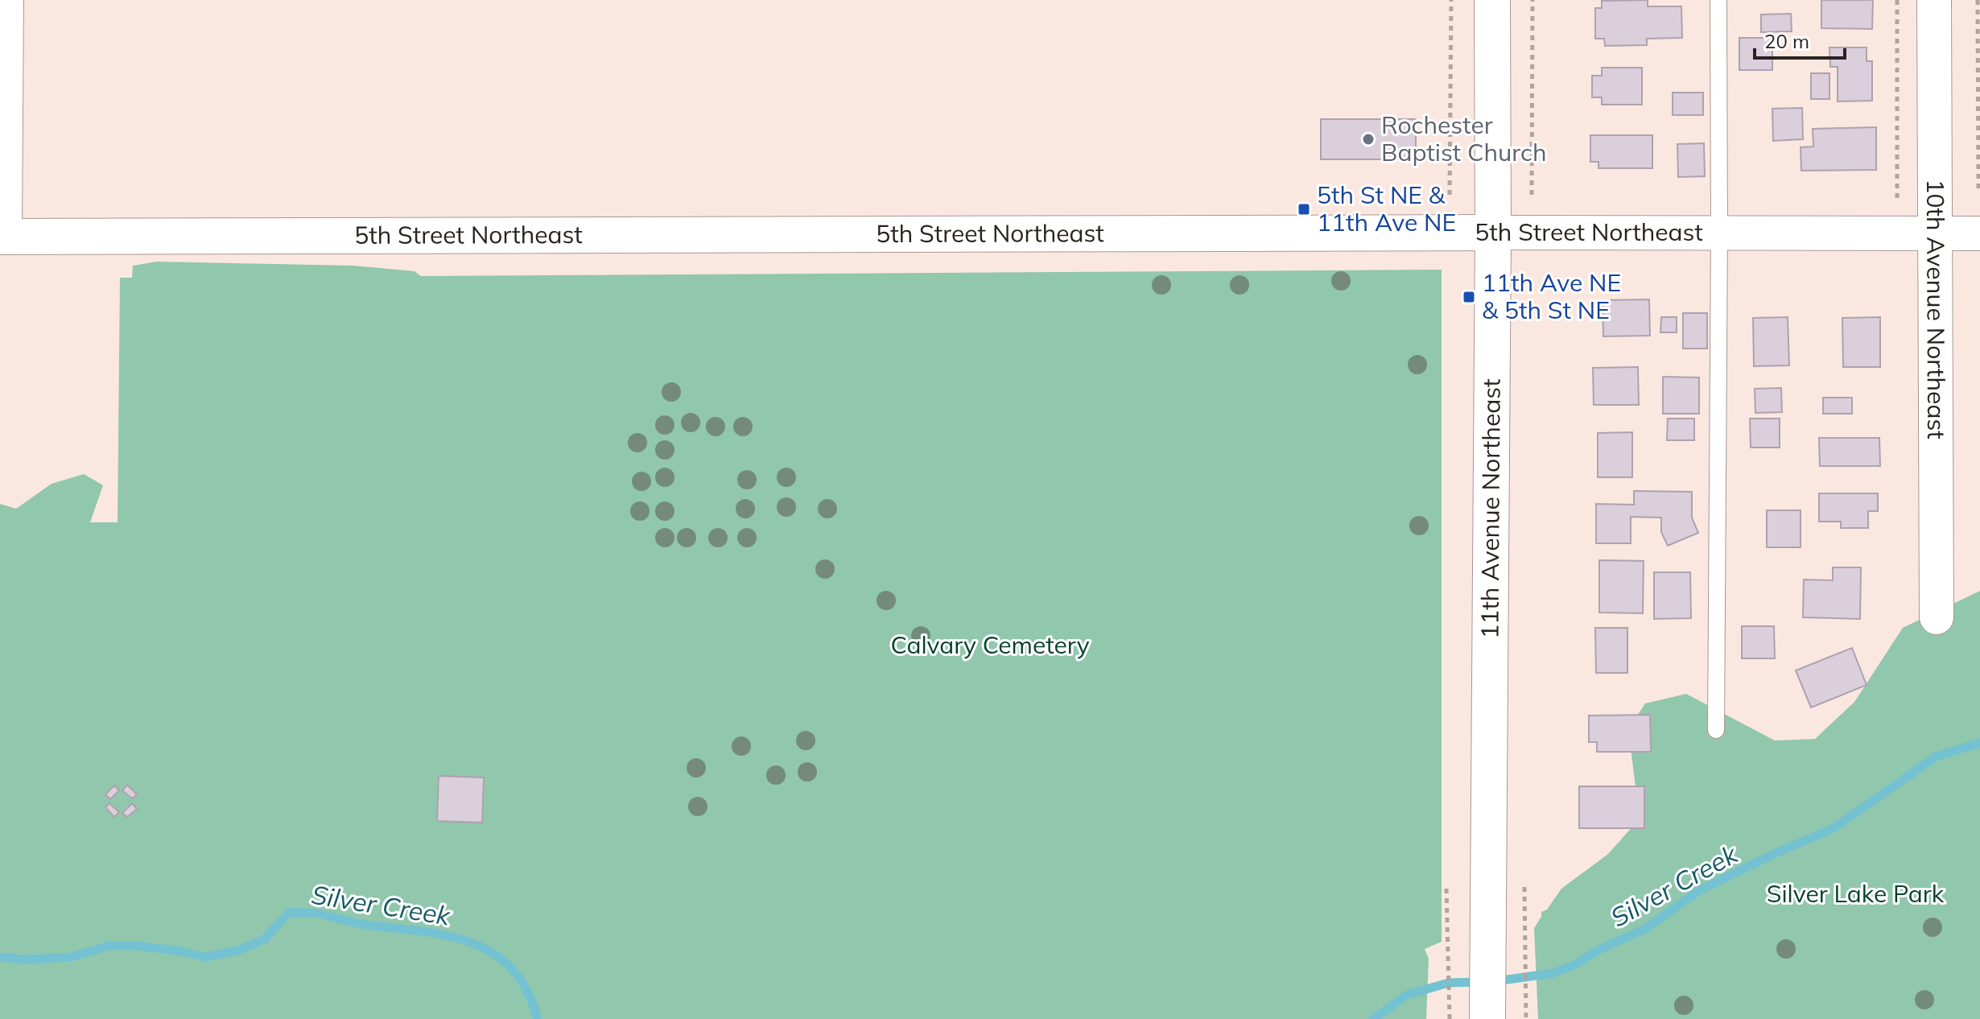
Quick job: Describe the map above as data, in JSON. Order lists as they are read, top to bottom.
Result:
{
  "streets": {
    "street": ["5th Street Northeast", "10th Avenue Northeast", "11th Avenue Northeast"]
  },
  "crossings": [
    ["5th Street Northeast", "10th Avenue Northeast"],
    ["5th Street Northeast", "11th Avenue Northeast"]
  ],
  "water": ["Silver Creek"],
  "parks": ["Calvary Cemetery", "Silver Lake Park"],
  "places": {
    "other": ["Rochester Baptist Church"],
    "transit": ["5th St NE & 11th Ave NE", "11th Ave NE & 5th St NE"]
  },
  "scale_bar": "20 m"
}
